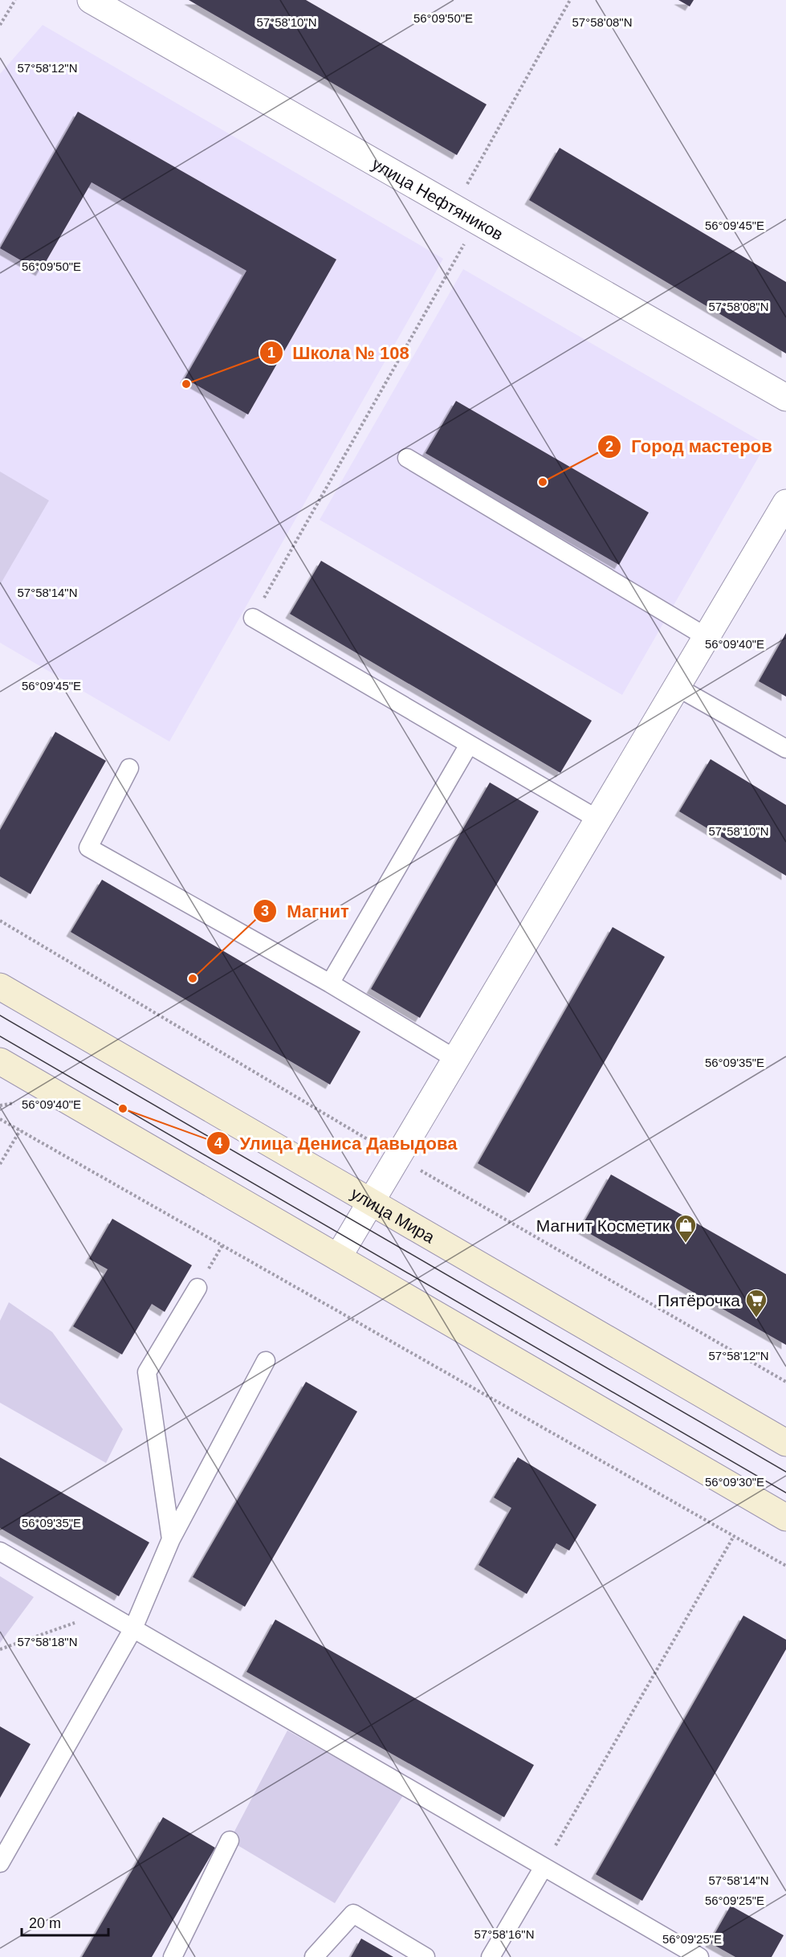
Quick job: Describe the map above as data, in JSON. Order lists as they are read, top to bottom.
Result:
{
  "streets": {
    "main road": ["улица Мира"],
    "street": ["улица Нефтяников"]
  },
  "places": {
    "other": [
      "Школа № 108",
      "Город мастеров",
      "Магнит",
      "Улица Дениса Давыдова"
    ],
    "shop": ["Магнит Косметик"],
    "supermarket": ["Пятёрочка"]
  },
  "scale_bar": "20 m",
  "coordinates": [
    "56°09'50\"E",
    "57°58'10\"N",
    "57°58'08\"N",
    "57°58'12\"N",
    "56°09'45\"E",
    "57°58'14\"N",
    "56°09'40\"E",
    "56°09'35\"E",
    "56°09'30\"E",
    "57°58'18\"N",
    "56°09'25\"E",
    "57°58'16\"N"
  ]
}
